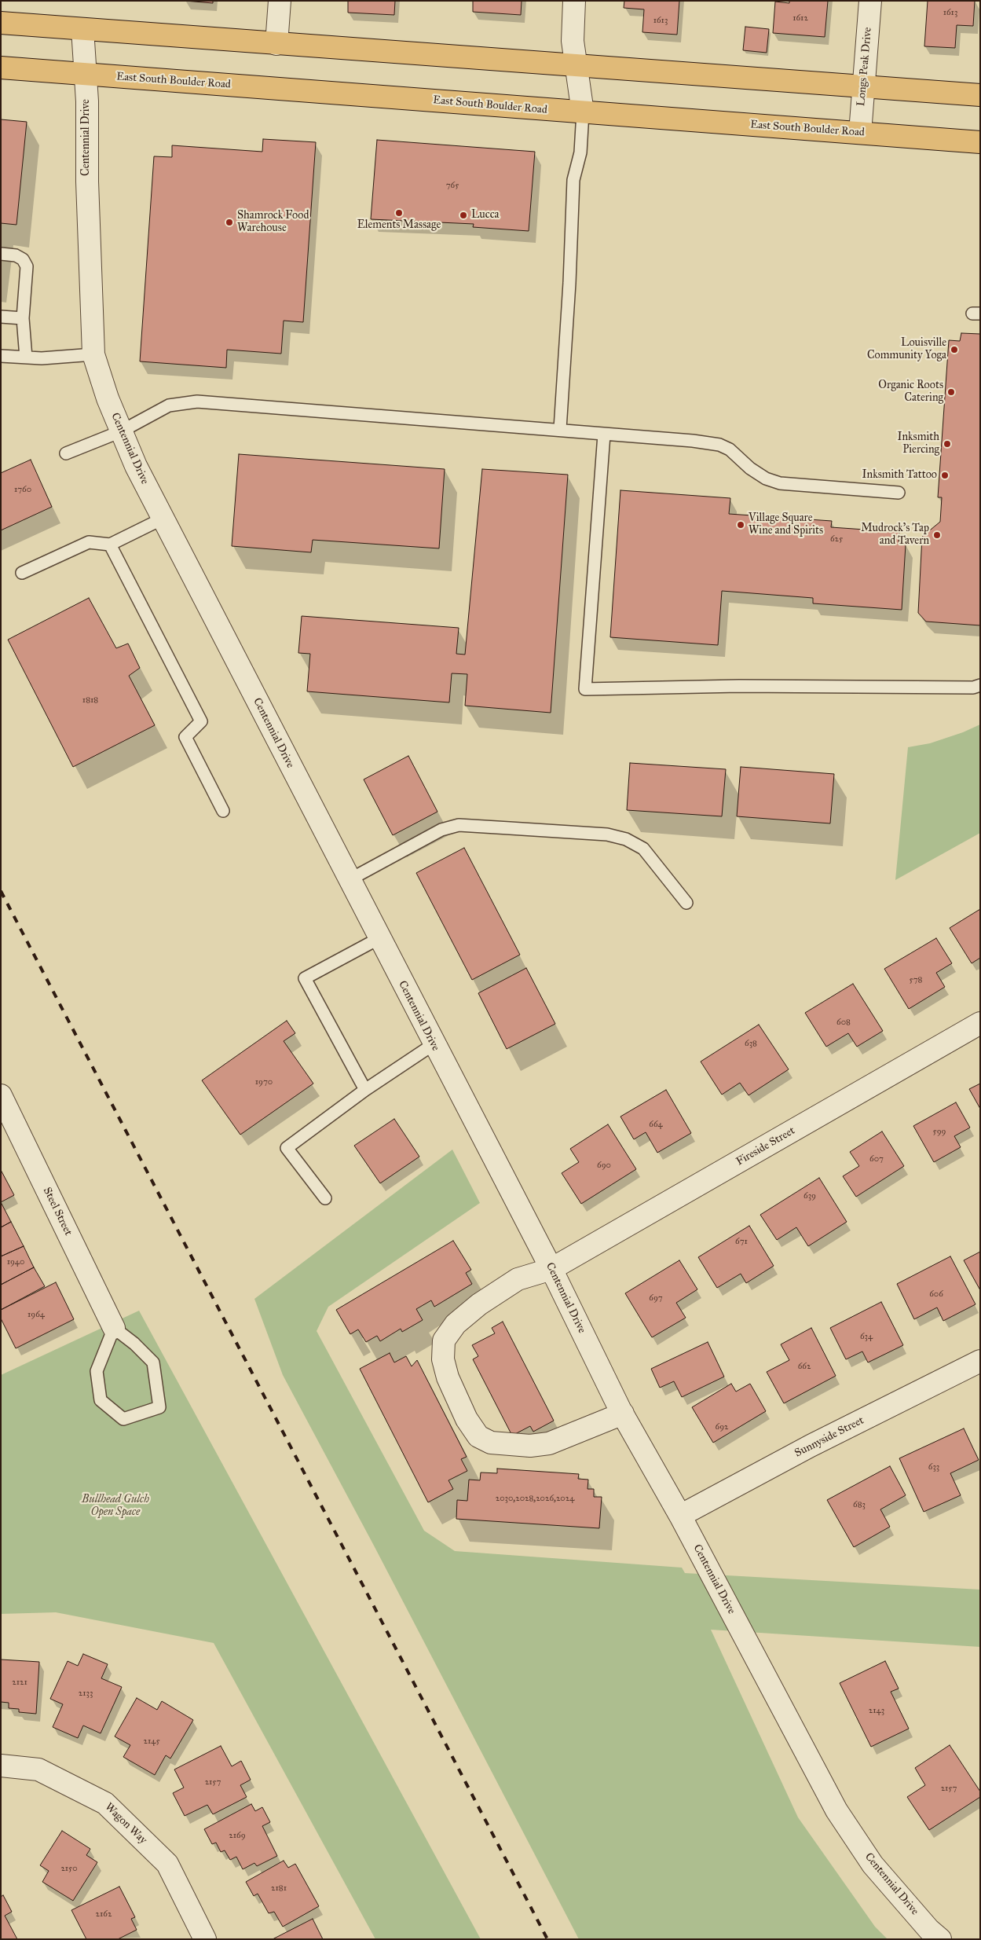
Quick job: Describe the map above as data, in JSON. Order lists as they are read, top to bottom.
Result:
{
  "streets": {
    "main road": ["East South Boulder Road"],
    "street": [
      "Longs Peak Drive",
      "Centennial Drive",
      "Fireside Street",
      "Steel Street",
      "Sunnyside Street",
      "Wagon Way"
    ]
  },
  "crossings": [
    ["Longs Peak Drive", "East South Boulder Road"],
    ["East South Boulder Road", "Centennial Drive"],
    ["Centennial Drive", "Fireside Street"],
    ["Centennial Drive", "Sunnyside Street"]
  ],
  "parks": ["Bullhead Gulch Open Space"],
  "places": [
    "Elements Massage",
    "Lucca",
    "Shamrock Food Warehouse",
    "Louisville Community Yoga",
    "Organic Roots Catering",
    "Inksmith Piercing",
    "Inksmith Tattoo",
    "Village Square Wine and Spirits",
    "Mudrock's Tap and Tavern"
  ],
  "house_numbers": [
    "1613",
    "1612",
    "1613",
    "765",
    "1760",
    "625",
    "1818",
    "578",
    "608",
    "638",
    "1970",
    "664",
    "599",
    "607",
    "690",
    "639",
    "671",
    "1940",
    "606",
    "697",
    "1964",
    "634",
    "662",
    "692",
    "633",
    "2030,2028,2026,2024",
    "683",
    "2121",
    "2133",
    "2143",
    "2145",
    "2157",
    "2157",
    "2169",
    "2150",
    "2181",
    "2162"
  ]
}
